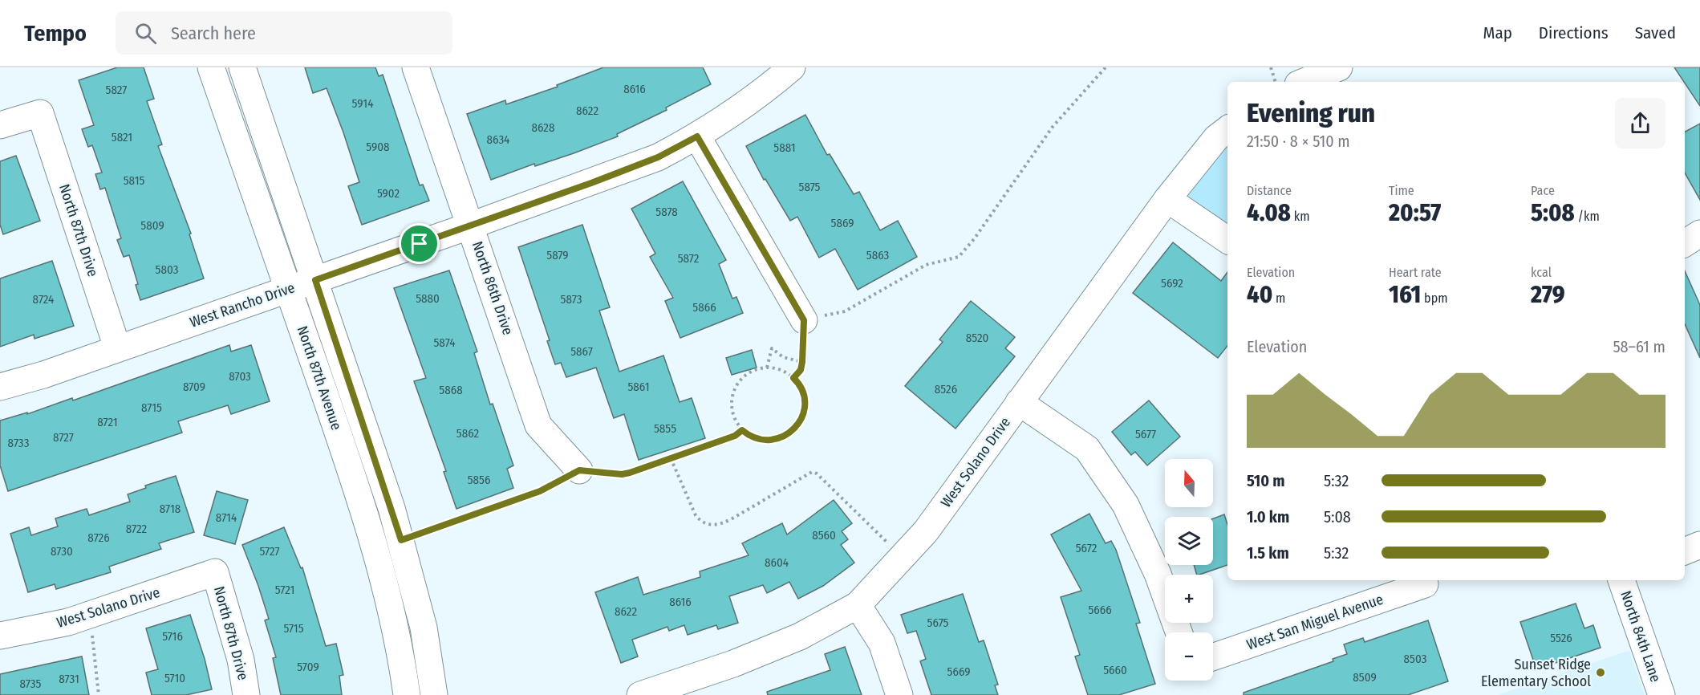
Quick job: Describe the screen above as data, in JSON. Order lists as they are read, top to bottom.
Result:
{
  "streets": {
    "street": [
      "North 87th Drive",
      "North 86th Drive",
      "West Rancho Drive",
      "North 87th Avenue",
      "West Solano Drive",
      "West San Miguel Avenue",
      "North 84th Lane"
    ]
  },
  "crossings": [
    ["North 87th Drive", "West Rancho Drive"],
    ["North 87th Drive", "West Solano Drive"],
    ["North 86th Drive", "West Rancho Drive"],
    ["West Rancho Drive", "North 87th Avenue"]
  ],
  "places": ["Sunset Ridge Elementary School"],
  "house_numbers": [
    "8616",
    "5827",
    "5914",
    "8622",
    "8628",
    "5821",
    "8634",
    "5908",
    "5881",
    "5815",
    "5875",
    "5902",
    "5878",
    "5869",
    "5809",
    "5879",
    "5863",
    "5872",
    "5803",
    "5692",
    "5880",
    "8724",
    "5873",
    "5866",
    "8520",
    "5874",
    "5867",
    "8703",
    "8709",
    "5861",
    "8526",
    "5868",
    "8715",
    "8721",
    "5855",
    "5862",
    "5677",
    "8727",
    "8733",
    "5856",
    "8718",
    "8714",
    "8722",
    "8560",
    "8726",
    "5672",
    "8730",
    "5727",
    "8604",
    "5721",
    "8616",
    "5666",
    "8622",
    "5675",
    "5715",
    "5716",
    "5526",
    "8503",
    "5709",
    "5660",
    "5669",
    "8509",
    "5710",
    "8731",
    "8735"
  ],
  "north": "top",
  "page": {
    "header": "Tempo",
    "search": "Search here",
    "nav": ["Map", "Directions", "Saved"],
    "heading": ["Evening run", "21:50 · 8 × 510 m"],
    "stats": [
      ["Distance", "4.08 km"],
      ["Time", "20:57"],
      ["Pace", "5:08 /km"],
      ["Elevation", "40 m"],
      ["Heart rate", "161 bpm"],
      ["kcal", "279"]
    ],
    "chart": ["Elevation", "58–61 m"],
    "map_buttons": ["+", "−"],
    "list": [
      {
        "name": "510 m",
        "note": "5:32"
      },
      {
        "name": "1.0 km",
        "note": "5:08"
      },
      {
        "name": "1.5 km",
        "note": "5:32"
      }
    ]
  }
}
